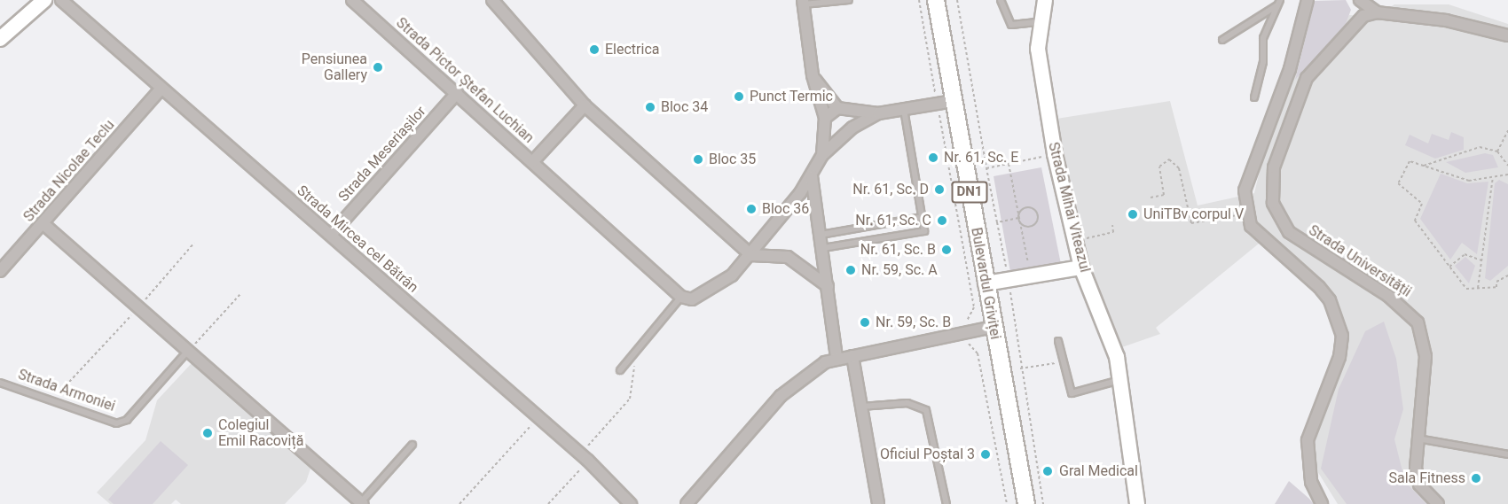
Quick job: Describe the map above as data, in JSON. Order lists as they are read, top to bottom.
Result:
{
  "streets": {
    "main road": ["DN1", "Bulevardul Griviței"],
    "street": [
      "Strada Pictor Ștefan Luchian",
      "Strada Meseriașilor",
      "Strada Nicolae Teclu",
      "Strada Mihai Viteazul",
      "Strada Mircea cel Bătrân",
      "Strada Universității"
    ],
    "lane": ["Strada Armoniei"]
  },
  "crossings": [
    ["Strada Pictor Ștefan Luchian", "Strada Meseriașilor"],
    ["Strada Meseriașilor", "Strada Mircea cel Bătrân"],
    ["Strada Nicolae Teclu", "Strada Mircea cel Bătrân"]
  ],
  "places": [
    "Electrica",
    "Pensiunea Gallery",
    "Punct Termic",
    "Bloc 34",
    "Nr. 61, Sc. E",
    "Bloc 35",
    "Nr. 61, Sc. D",
    "Bloc 36",
    "UniTBv corpul V",
    "Nr. 61, Sc. C",
    "Nr. 61, Sc. B",
    "Nr. 59, Sc. A",
    "Nr. 59, Sc. B",
    "Colegiul Emil Racoviță",
    "Oficiul Poștal 3",
    "Gral Medical",
    "Sala Fitness"
  ]
}
